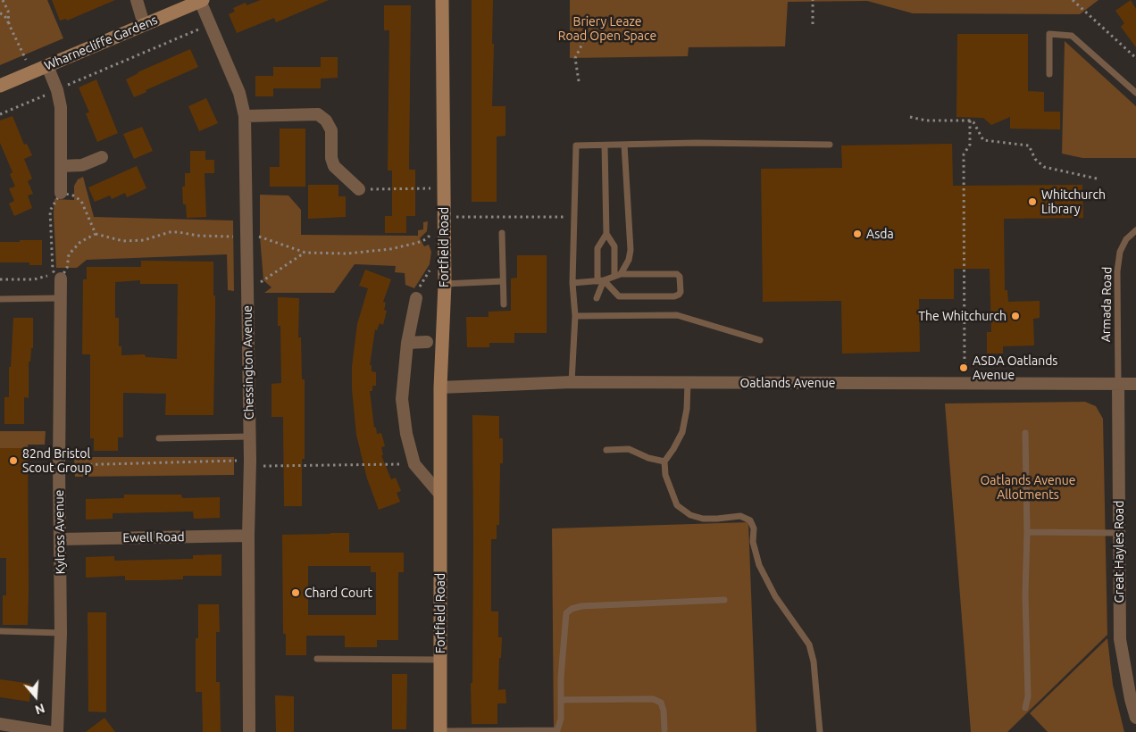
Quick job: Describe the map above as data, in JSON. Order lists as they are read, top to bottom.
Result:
{
  "streets": {
    "street": [
      "Wharnecliffe Gardens",
      "Fortfield Road",
      "Chessington Avenue",
      "Oatlands Avenue",
      "Kylross Avenue",
      "Ewell Road",
      "Great Hayles Road"
    ],
    "lane": ["Armada Road"]
  },
  "crossings": [
    ["Wharnecliffe Gardens", "Chessington Avenue"],
    ["Fortfield Road", "Oatlands Avenue"],
    ["Armada Road", "Oatlands Avenue"],
    ["Armada Road", "Great Hayles Road"],
    ["Chessington Avenue", "Ewell Road"],
    ["Oatlands Avenue", "Great Hayles Road"],
    ["Kylross Avenue", "Ewell Road"]
  ],
  "parks": ["Briery Leaze Road Open Space", "Oatlands Avenue Allotments"],
  "places": [
    "Whitchurch Library",
    "Asda",
    "The Whitchurch",
    "ASDA Oatlands Avenue",
    "82nd Bristol Scout Group",
    "Chard Court"
  ],
  "north": "bottom"
}
